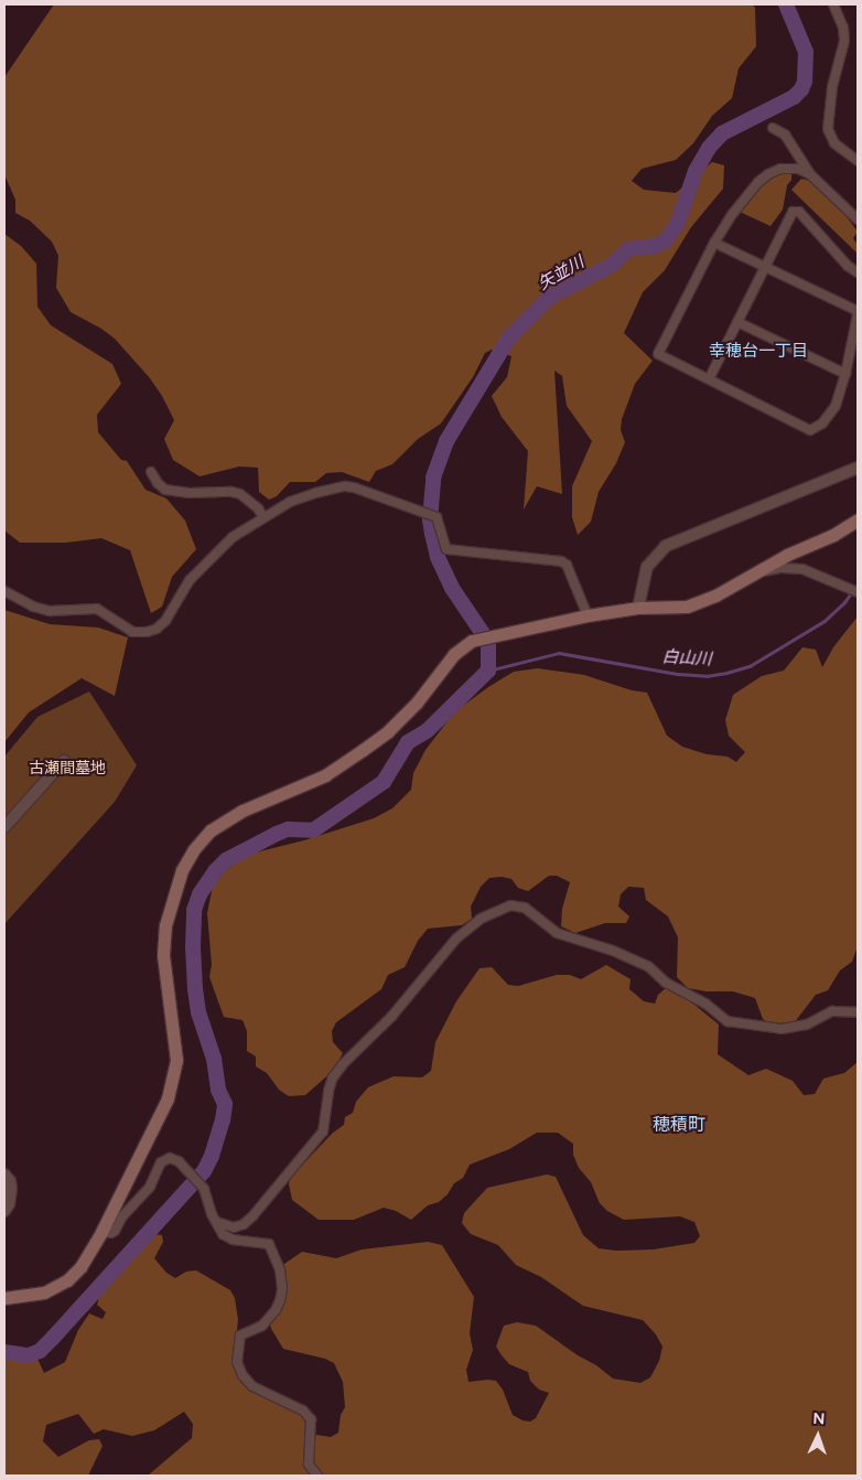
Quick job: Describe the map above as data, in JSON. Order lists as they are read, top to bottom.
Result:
{
  "districts": ["幸穂台一丁目", "穂積町"],
  "water": ["矢並川", "白山川"],
  "parks": ["古瀬間墓地"],
  "north": "top"
}
